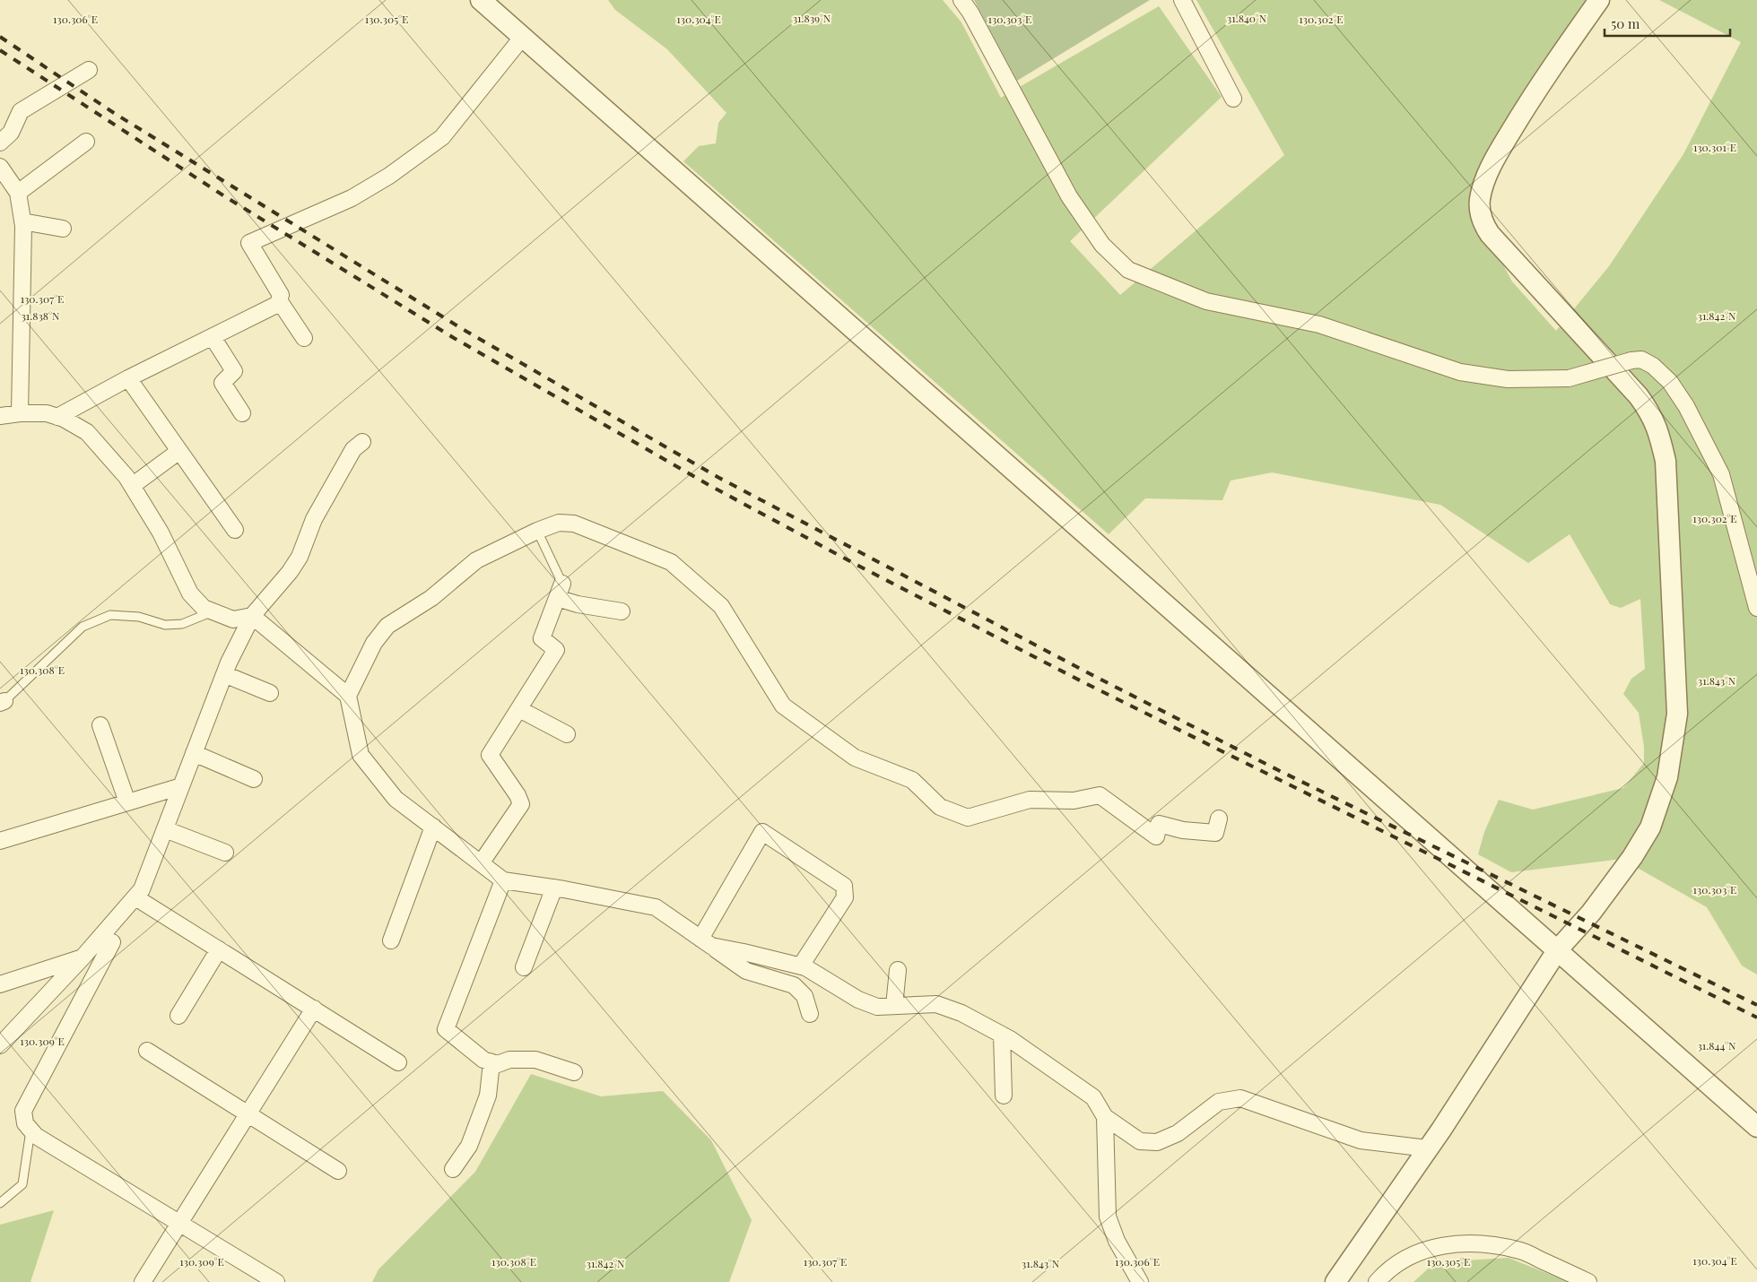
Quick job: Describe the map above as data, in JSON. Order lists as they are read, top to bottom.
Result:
{
  "scale_bar": "50 m",
  "coordinates": [
    "31.839°N",
    "31.840°N",
    "130.305°E",
    "130.306°E",
    "130.304°E",
    "130.303°E",
    "130.302°E",
    "130.301°E",
    "130.307°E",
    "31.838°N",
    "31.842°N",
    "130.308°E",
    "31.843°N",
    "130.309°E",
    "31.844°N"
  ]
}
